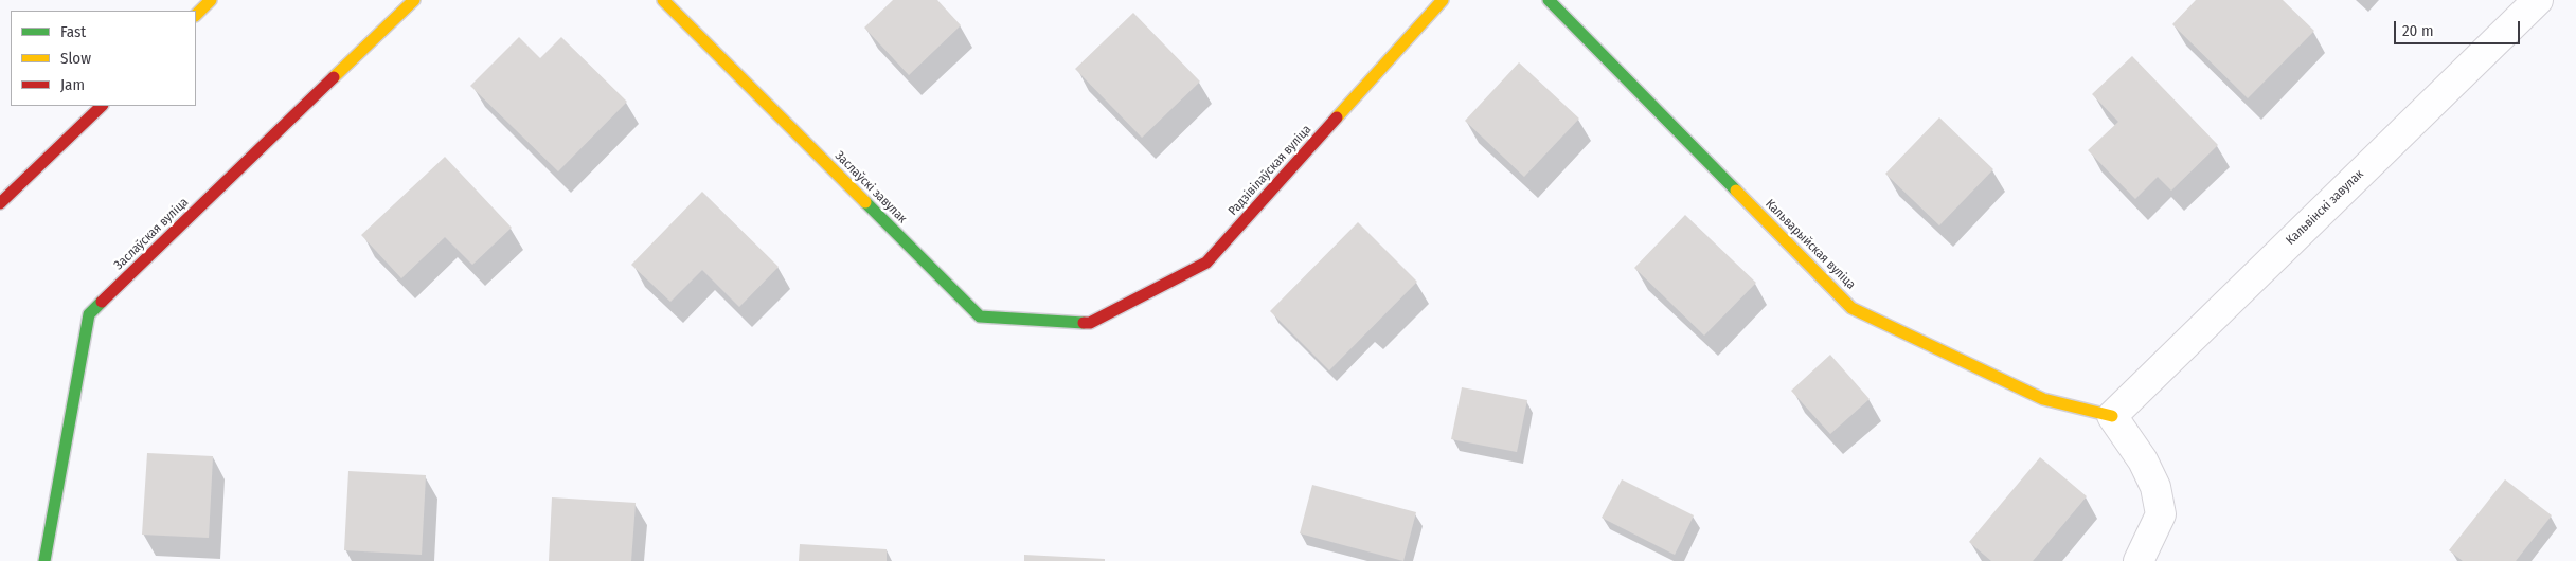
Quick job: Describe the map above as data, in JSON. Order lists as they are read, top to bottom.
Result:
{
  "streets": {
    "street": [
      "Радзівілаўская вуліца",
      "Заслаўскі завулак",
      "Кальвінскі завулак",
      "Заслаўская вуліца",
      "Кальварыйская вуліца"
    ]
  },
  "crossings": [
    ["Радзівілаўская вуліца", "Заслаўскі завулак"],
    ["Кальвінскі завулак", "Кальварыйская вуліца"]
  ],
  "legend": ["Fast", "Slow", "Jam"],
  "scale_bar": "20 m"
}
